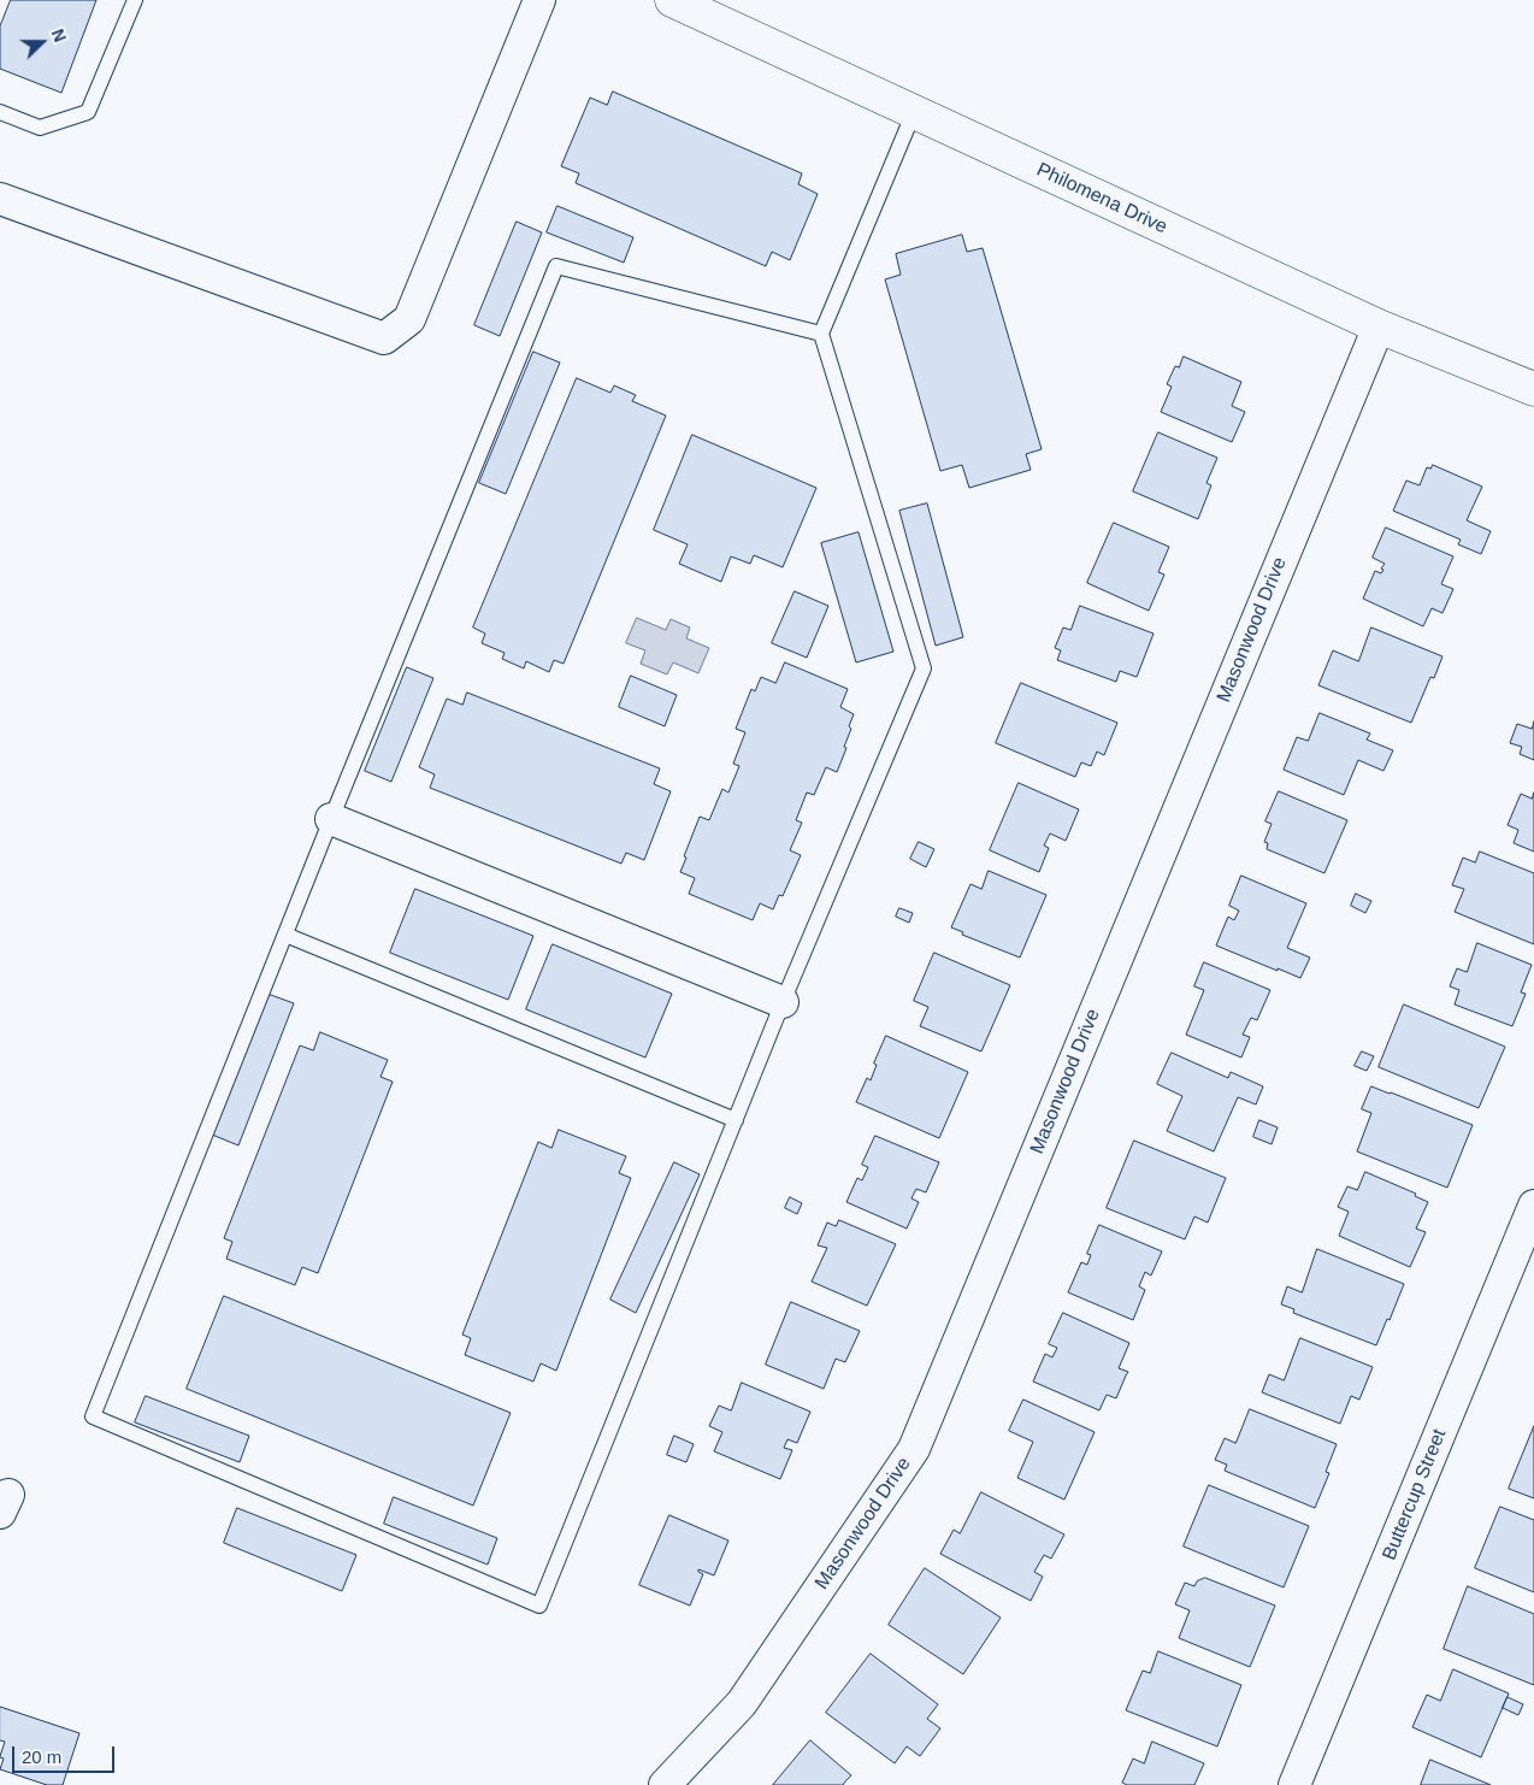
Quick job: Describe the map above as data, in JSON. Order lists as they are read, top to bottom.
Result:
{
  "streets": {
    "street": ["Philomena Drive", "Masonwood Drive", "Buttercup Street"]
  },
  "crossings": [
    ["Philomena Drive", "Masonwood Drive"]
  ],
  "scale_bar": "20 m",
  "north": "right"
}
